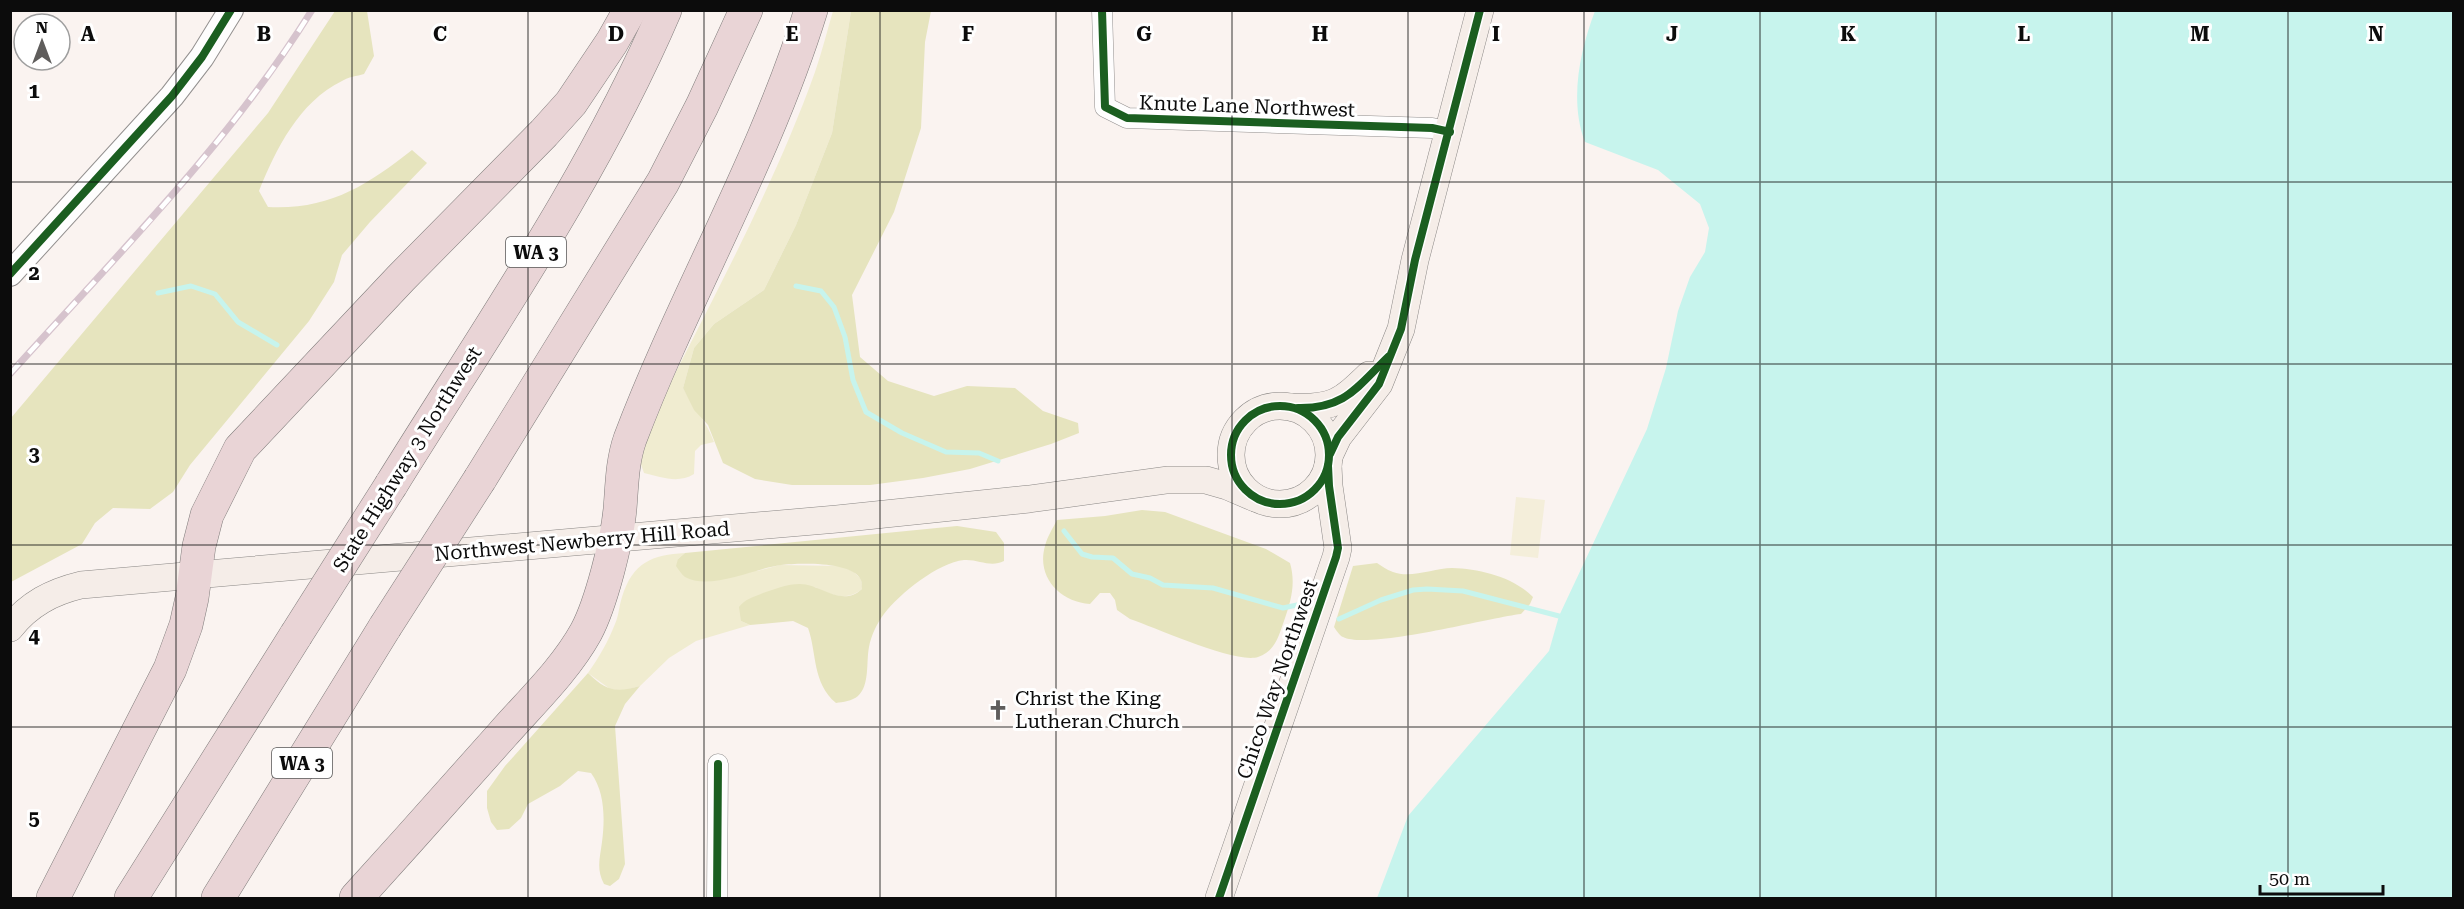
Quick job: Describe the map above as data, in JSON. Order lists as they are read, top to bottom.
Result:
{
  "streets": {
    "highway": ["WA 3", "State Highway 3 Northwest"],
    "main road": ["Northwest Newberry Hill Road", "Chico Way Northwest"],
    "street": ["Knute Lane Northwest"]
  },
  "crossings": [
    ["Northwest Newberry Hill Road", "Chico Way Northwest"]
  ],
  "places": {
    "church": ["Christ the King Lutheran Church"]
  },
  "scale_bar": "50 m",
  "north": "top",
  "grid": {
    "columns": [
      "A",
      "B",
      "C",
      "D",
      "E",
      "F",
      "G",
      "H",
      "I",
      "J",
      "K",
      "L",
      "M",
      "N"
    ],
    "rows": [
      "1",
      "2",
      "3",
      "4",
      "5"
    ]
  }
}
